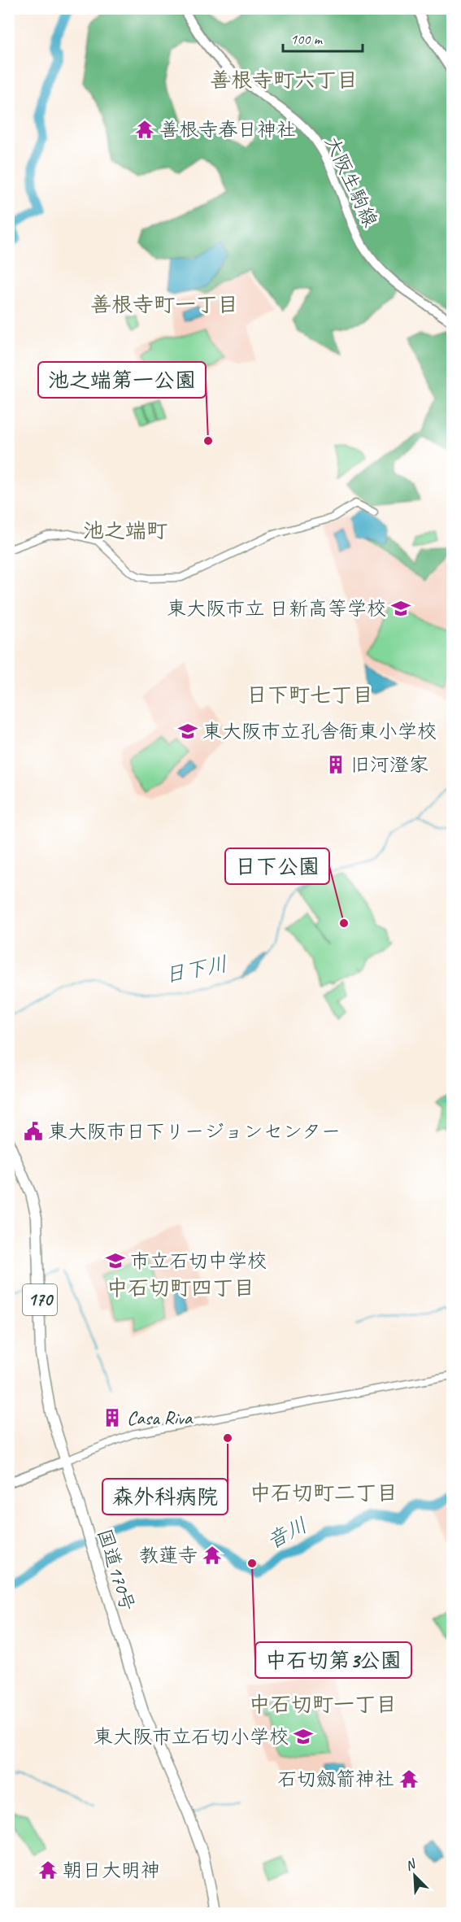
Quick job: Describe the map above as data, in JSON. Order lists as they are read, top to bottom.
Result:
{
  "streets": {
    "highway": ["170", "国道170号"],
    "main road": ["大阪生駒線"]
  },
  "districts": [
    "善根寺町六丁目",
    "善根寺町一丁目",
    "池之端町",
    "日下町七丁目",
    "中石切町四丁目",
    "中石切町二丁目",
    "中石切町一丁目"
  ],
  "water": ["日下川", "音川"],
  "places": {
    "temple": [
      "善根寺春日神社",
      "教蓮寺",
      "石切劔箭神社",
      "朝日大明神"
    ],
    "other": [
      "池之端第一公園",
      "日下公園",
      "森外科病院",
      "中石切第3公園"
    ],
    "school or university": [
      "東大阪市立 日新高等学校",
      "東大阪市立孔舎衙東小学校",
      "市立石切中学校",
      "東大阪市立石切小学校"
    ],
    "building": ["旧河澄家", "Casa Riva"],
    "public building": ["東大阪市日下リージョンセンター"]
  },
  "scale_bar": "100 m",
  "north": "top left"
}
